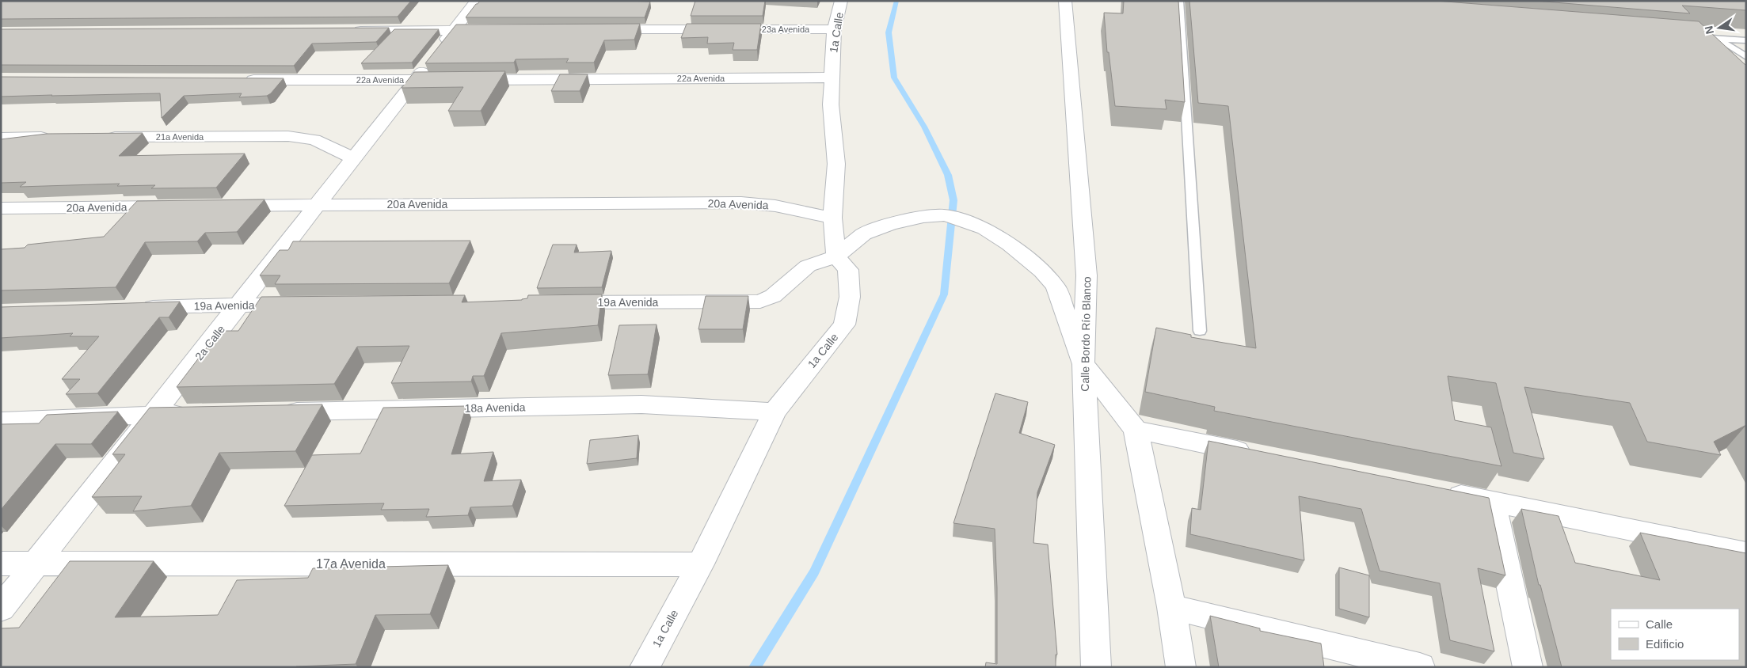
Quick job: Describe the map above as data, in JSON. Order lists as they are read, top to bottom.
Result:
{
  "streets": {
    "street": [
      "23a Avenida",
      "1a Calle",
      "22a Avenida",
      "21a Avenida",
      "20a Avenida",
      "19a Avenida",
      "Calle Bordo Río Blanco",
      "2a Calle",
      "18a Avenida",
      "17a Avenida"
    ]
  },
  "crossings": [
    ["23a Avenida", "1a Calle"],
    ["1a Calle", "22a Avenida"],
    ["1a Calle", "20a Avenida"],
    ["1a Calle", "19a Avenida"],
    ["1a Calle", "18a Avenida"],
    ["1a Calle", "17a Avenida"],
    ["22a Avenida", "2a Calle"],
    ["21a Avenida", "2a Calle"],
    ["20a Avenida", "2a Calle"],
    ["19a Avenida", "2a Calle"],
    ["2a Calle", "17a Avenida"]
  ],
  "legend": ["Calle", "Edificio"],
  "north": "left"
}
